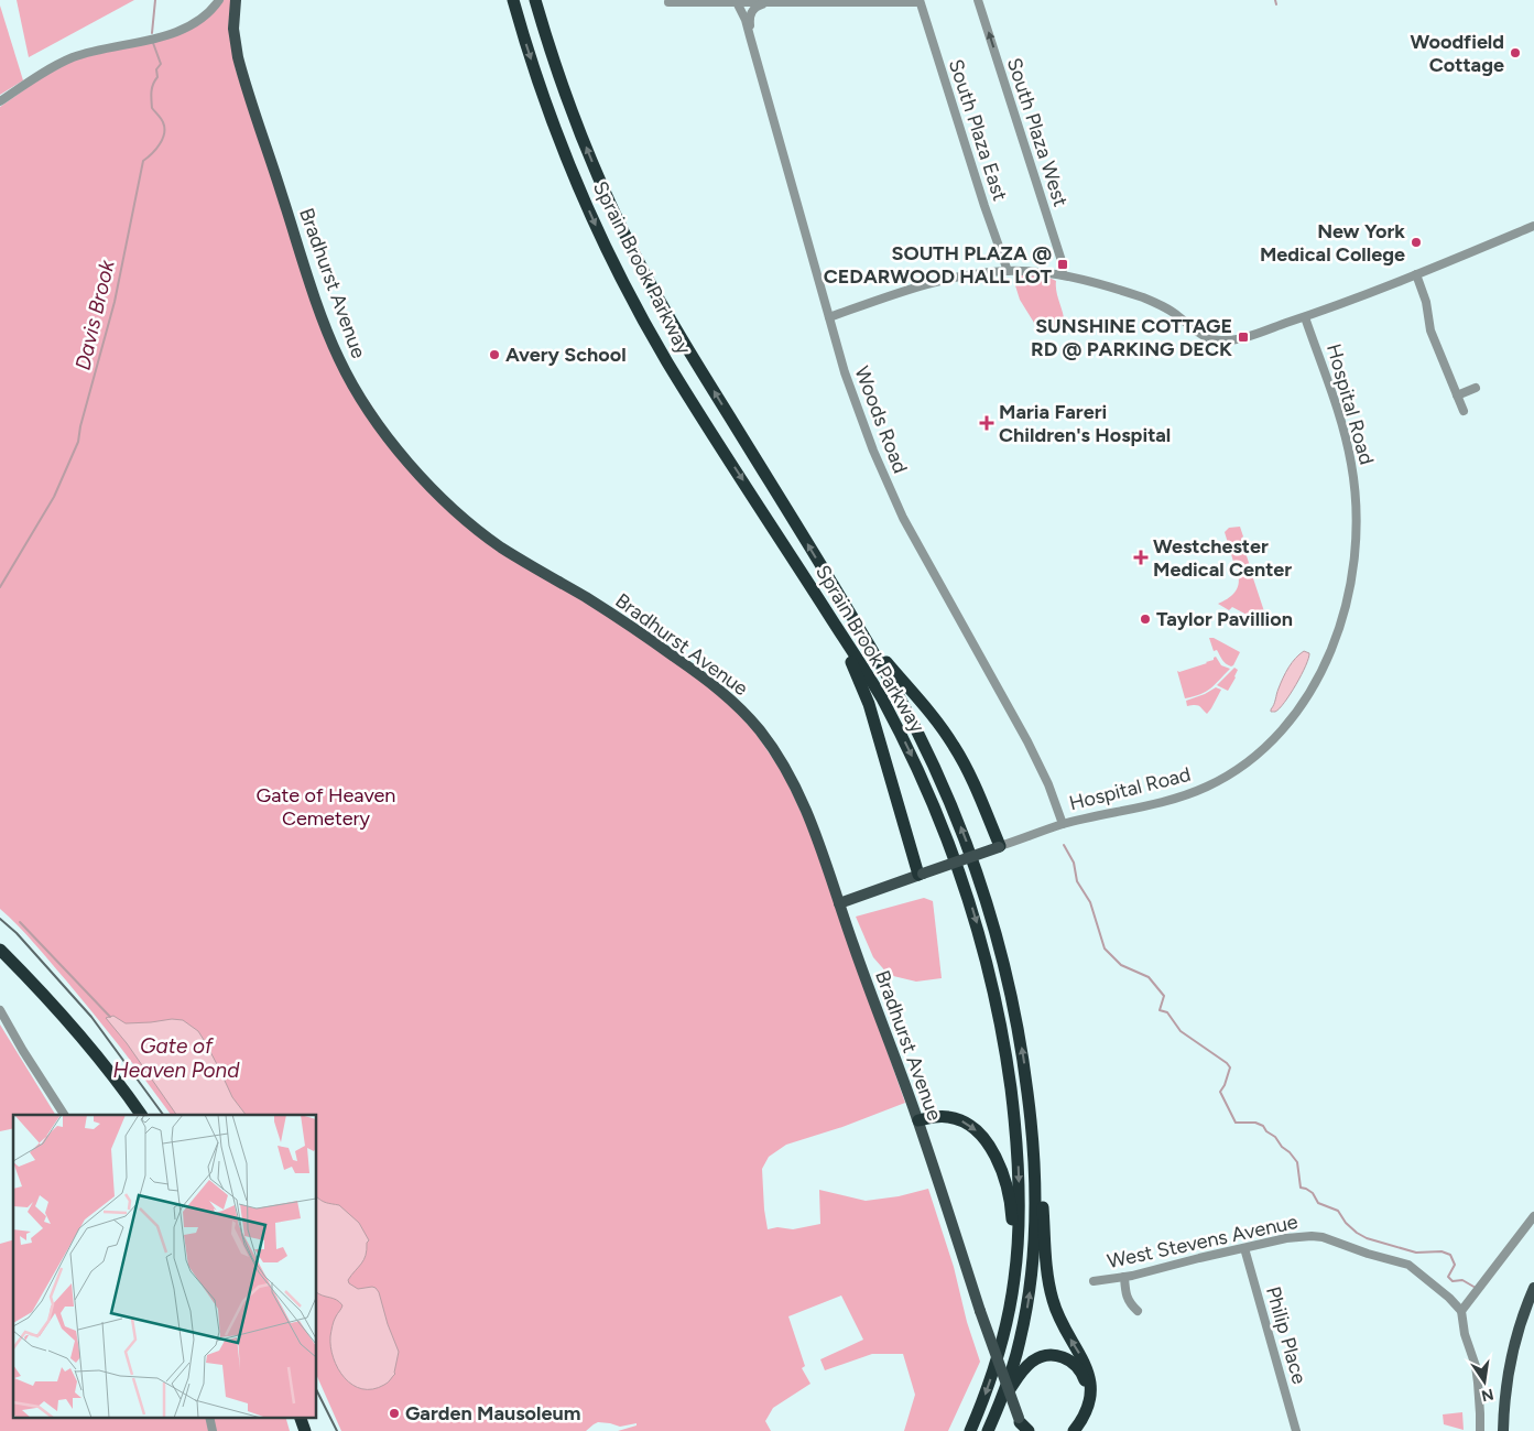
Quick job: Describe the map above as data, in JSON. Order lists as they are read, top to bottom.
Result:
{
  "streets": {
    "highway": ["Sprain Brook Parkway"],
    "main road": ["Bradhurst Avenue", "Hospital Road"],
    "street": [
      "South Plaza East",
      "South Plaza West",
      "Woods Road",
      "West Stevens Avenue",
      "Philip Place"
    ]
  },
  "crossings": [
    ["Bradhurst Avenue", "Hospital Road"],
    ["Hospital Road", "Woods Road"],
    ["West Stevens Avenue", "Philip Place"]
  ],
  "one_way": ["South Plaza West"],
  "water": ["Davis Brook", "Gate of Heaven Pond"],
  "parks": ["Gate of Heaven Cemetery"],
  "places": {
    "other": [
      "Woodfield Cottage",
      "New York Medical College",
      "Avery School",
      "Taylor Pavillion",
      "Garden Mausoleum"
    ],
    "transit": ["SOUTH PLAZA @ CEDARWOOD HALL LOT", "SUNSHINE COTTAGE RD @ PARKING DECK"],
    "health": ["Maria Fareri Children's Hospital", "Westchester Medical Center"]
  },
  "north": "bottom"
}
